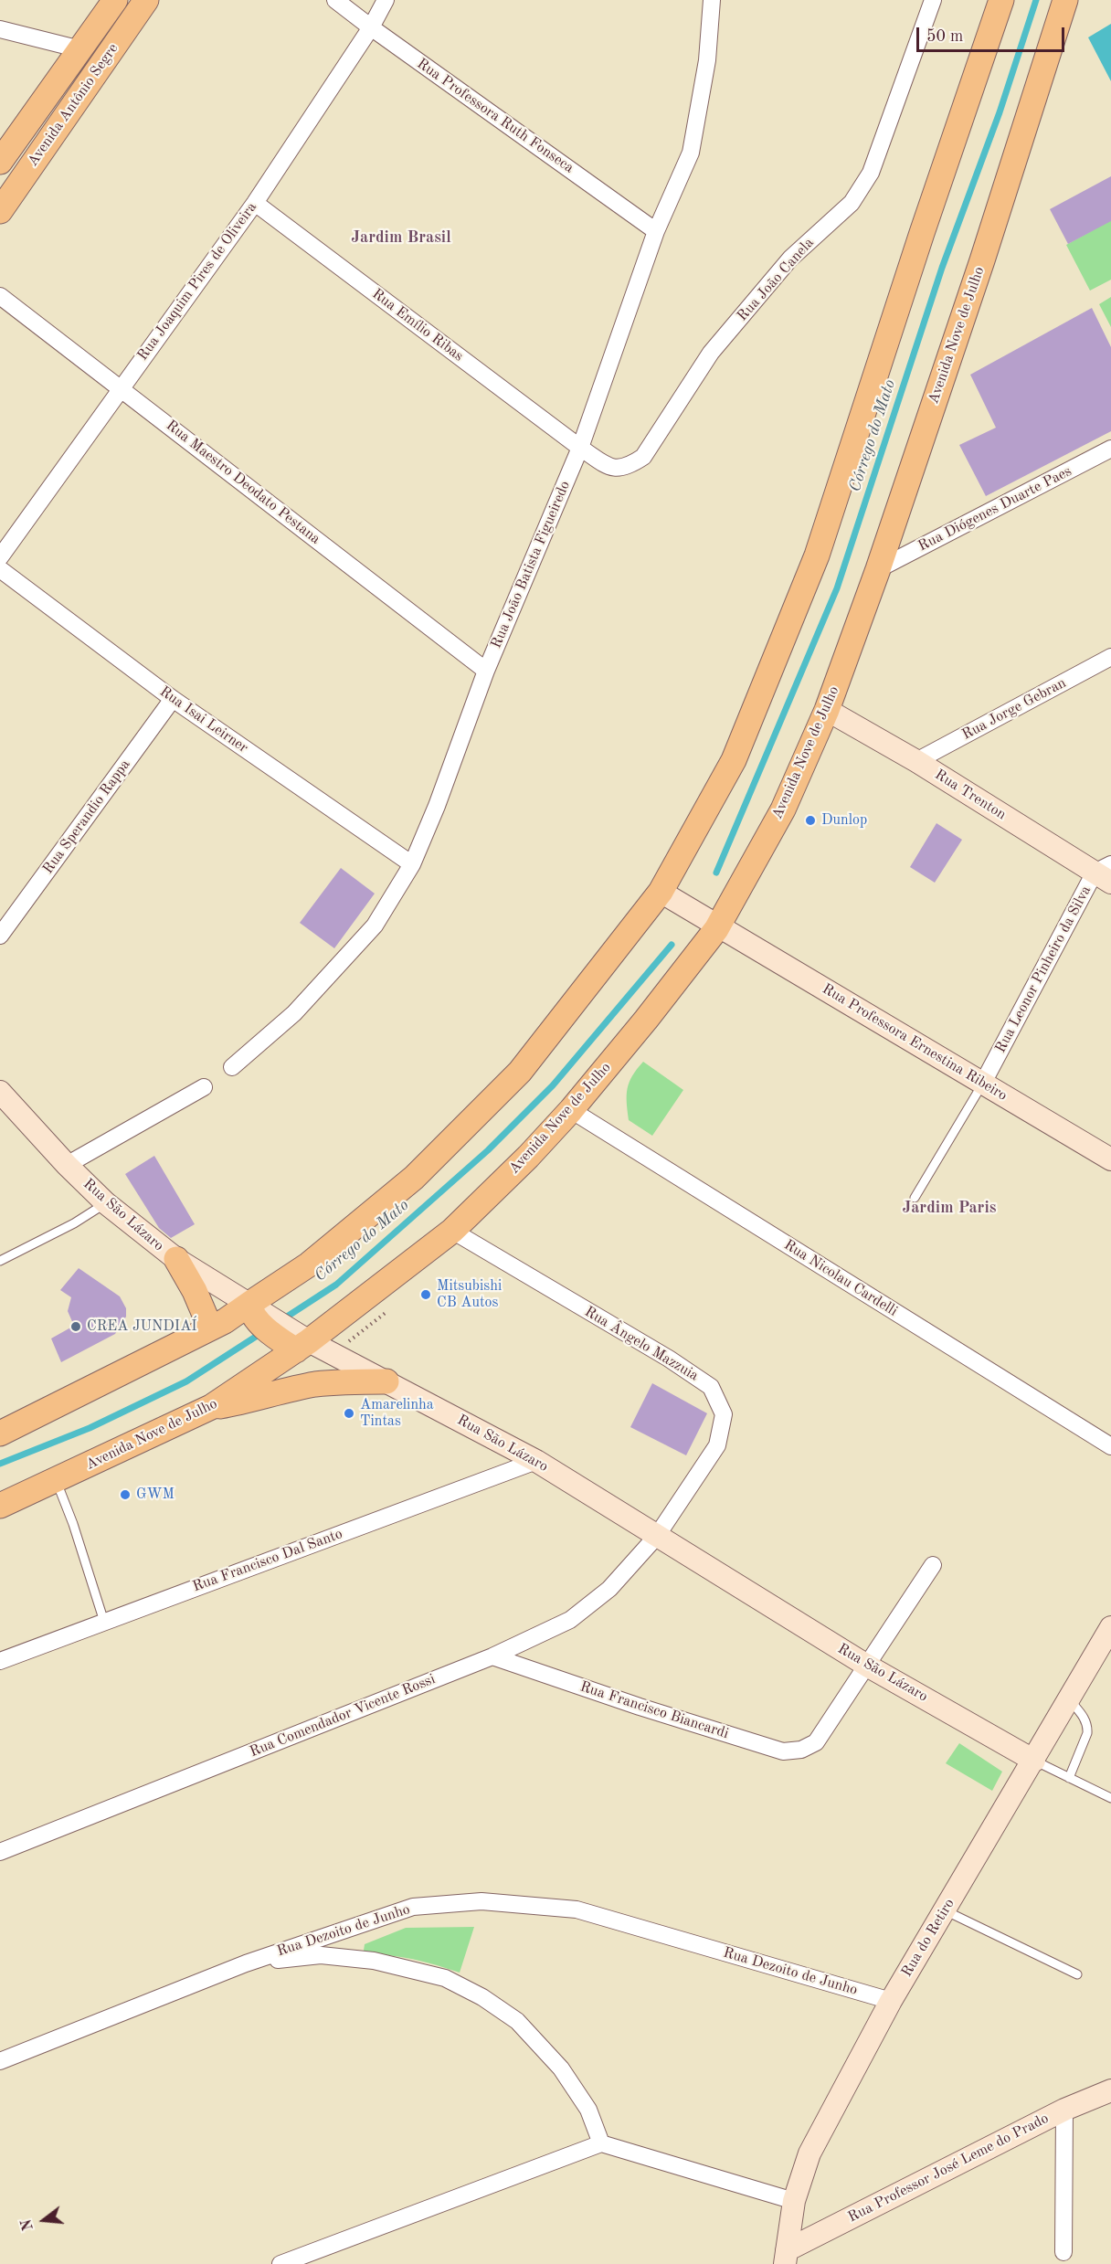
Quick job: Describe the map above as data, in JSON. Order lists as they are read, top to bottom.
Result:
{
  "streets": {
    "main road": [
      "Avenida Antônio Segre",
      "Avenida Nove de Julho",
      "Rua Trenton",
      "Rua Professora Ernestina Ribeiro",
      "Rua São Lázaro",
      "Rua do Retiro",
      "Rua Professor José Leme do Prado"
    ],
    "street": [
      "Rua Professora Ruth Fonseca",
      "Rua João Canela",
      "Rua Joaquim Pires de Oliveira",
      "Rua Emílio Ribas",
      "Rua Maestro Deodato Pestana",
      "Rua Diógenes Duarte Paes",
      "Rua João Batista Figueiredo",
      "Rua Jorge Gebran",
      "Rua Isai Leirner",
      "Rua Sperandio Rappa",
      "Rua Leonor Pinheiro da Silva",
      "Rua Nicolau Cardelli",
      "Rua Ângelo Mazzuia",
      "Rua Francisco Dal Santo",
      "Rua Francisco Biancardi",
      "Rua Comendador Vicente Rossi",
      "Rua Dezoito de Junho"
    ]
  },
  "crossings": [
    ["Rua Professora Ruth Fonseca", "Rua Joaquim Pires de Oliveira"],
    ["Rua Professora Ruth Fonseca", "Rua João Batista Figueiredo"],
    ["Rua João Canela", "Rua Emílio Ribas"],
    ["Rua João Canela", "Rua João Batista Figueiredo"],
    ["Rua Joaquim Pires de Oliveira", "Rua Emílio Ribas"],
    ["Rua Joaquim Pires de Oliveira", "Rua Maestro Deodato Pestana"],
    ["Rua Emílio Ribas", "Rua João Batista Figueiredo"],
    ["Avenida Nove de Julho", "Rua Diógenes Duarte Paes"],
    ["Avenida Nove de Julho", "Rua Trenton"],
    ["Avenida Nove de Julho", "Rua Professora Ernestina Ribeiro"],
    ["Avenida Nove de Julho", "Rua São Lázaro"],
    ["Avenida Nove de Julho", "Rua Nicolau Cardelli"],
    ["Avenida Nove de Julho", "Rua Ângelo Mazzuia"],
    ["Rua Maestro Deodato Pestana", "Rua João Batista Figueiredo"],
    ["Rua João Batista Figueiredo", "Rua Isai Leirner"],
    ["Rua Jorge Gebran", "Rua Trenton"],
    ["Rua Isai Leirner", "Rua Sperandio Rappa"],
    ["Rua Trenton", "Rua Leonor Pinheiro da Silva"],
    ["Rua Leonor Pinheiro da Silva", "Rua Professora Ernestina Ribeiro"],
    ["Rua São Lázaro", "Rua Ângelo Mazzuia"],
    ["Rua São Lázaro", "Rua Francisco Dal Santo"],
    ["Rua São Lázaro", "Rua Francisco Biancardi"],
    ["Rua São Lázaro", "Rua Comendador Vicente Rossi"],
    ["Rua São Lázaro", "Rua do Retiro"],
    ["Rua Ângelo Mazzuia", "Rua Comendador Vicente Rossi"],
    ["Rua Francisco Biancardi", "Rua Comendador Vicente Rossi"],
    ["Rua Dezoito de Junho", "Rua do Retiro"],
    ["Rua do Retiro", "Rua Professor José Leme do Prado"]
  ],
  "districts": ["Jardim Brasil", "Jardim Paris"],
  "water": ["Córrego do Mato"],
  "places": [
    "Dunlop",
    "Mitsubishi CB Autos",
    "CREA JUNDIAÍ",
    "Amarelinha Tintas",
    "GWM"
  ],
  "scale_bar": "50 m",
  "north": "left"
}
